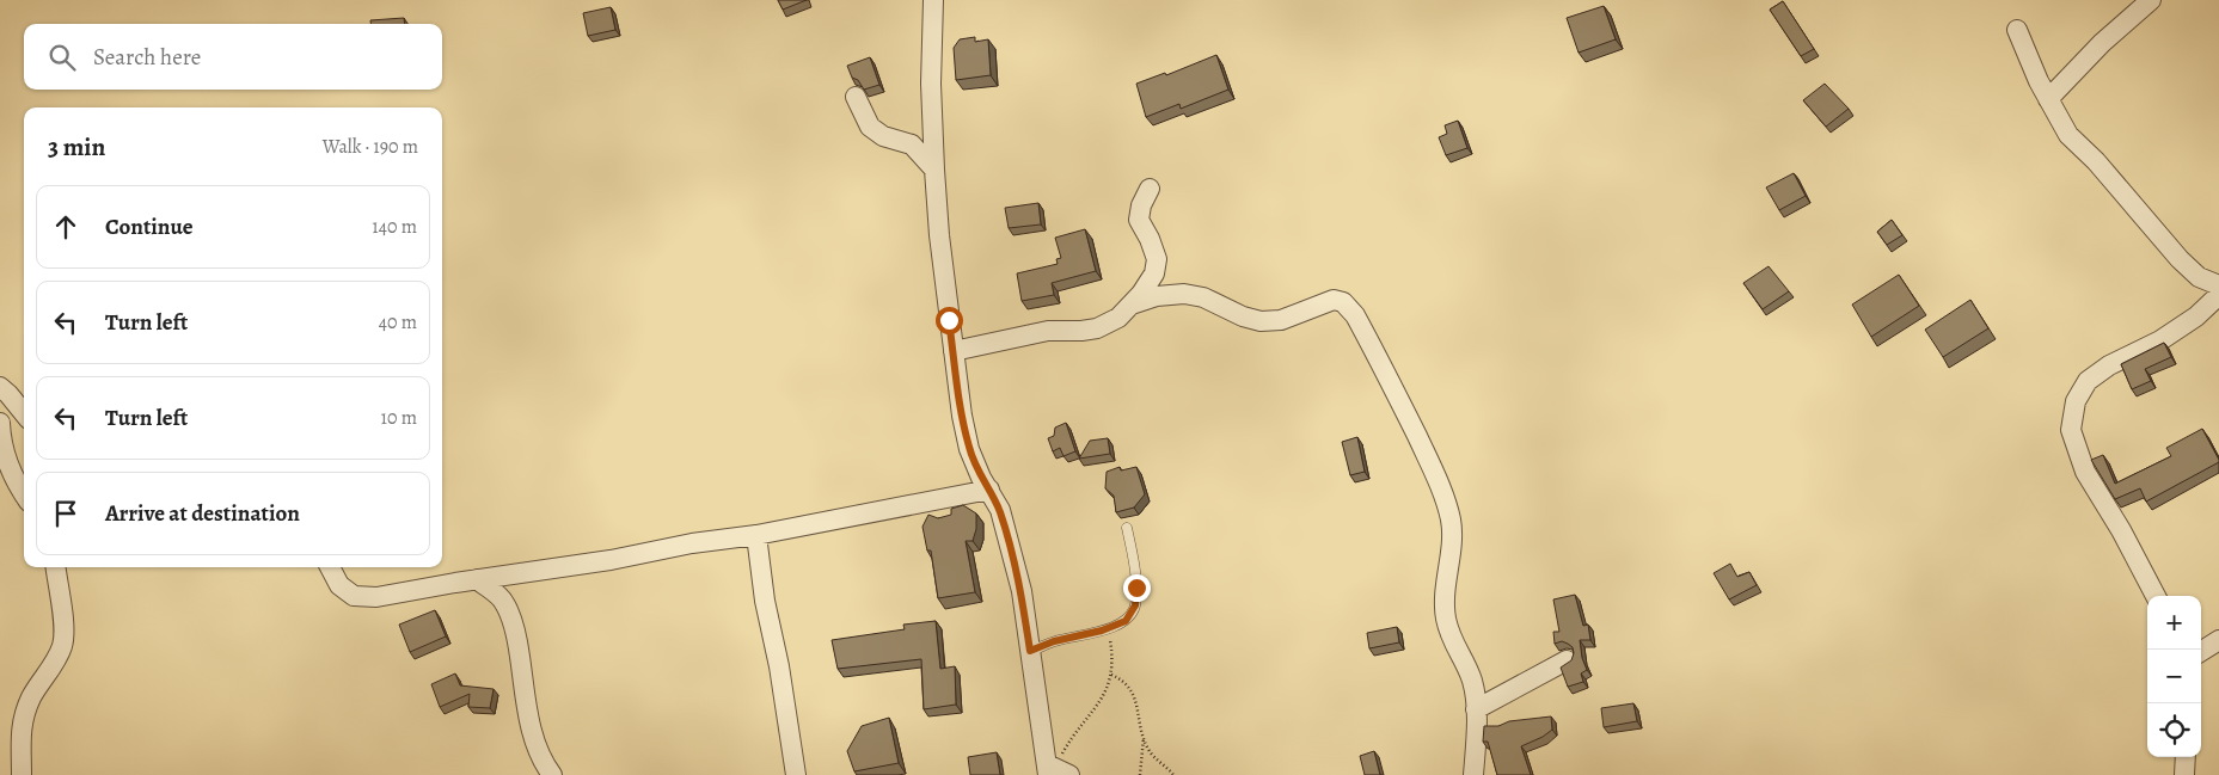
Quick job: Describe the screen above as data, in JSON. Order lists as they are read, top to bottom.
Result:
{
  "page": {
    "search": "Search here",
    "heading": ["3 min", "Walk · 190 m"],
    "list": [
      ["Continue", "140 m"],
      ["Turn left", "40 m"],
      ["Turn left", "10 m"],
      "Arrive at destination"
    ],
    "map_buttons": ["+", "−"]
  }
}
